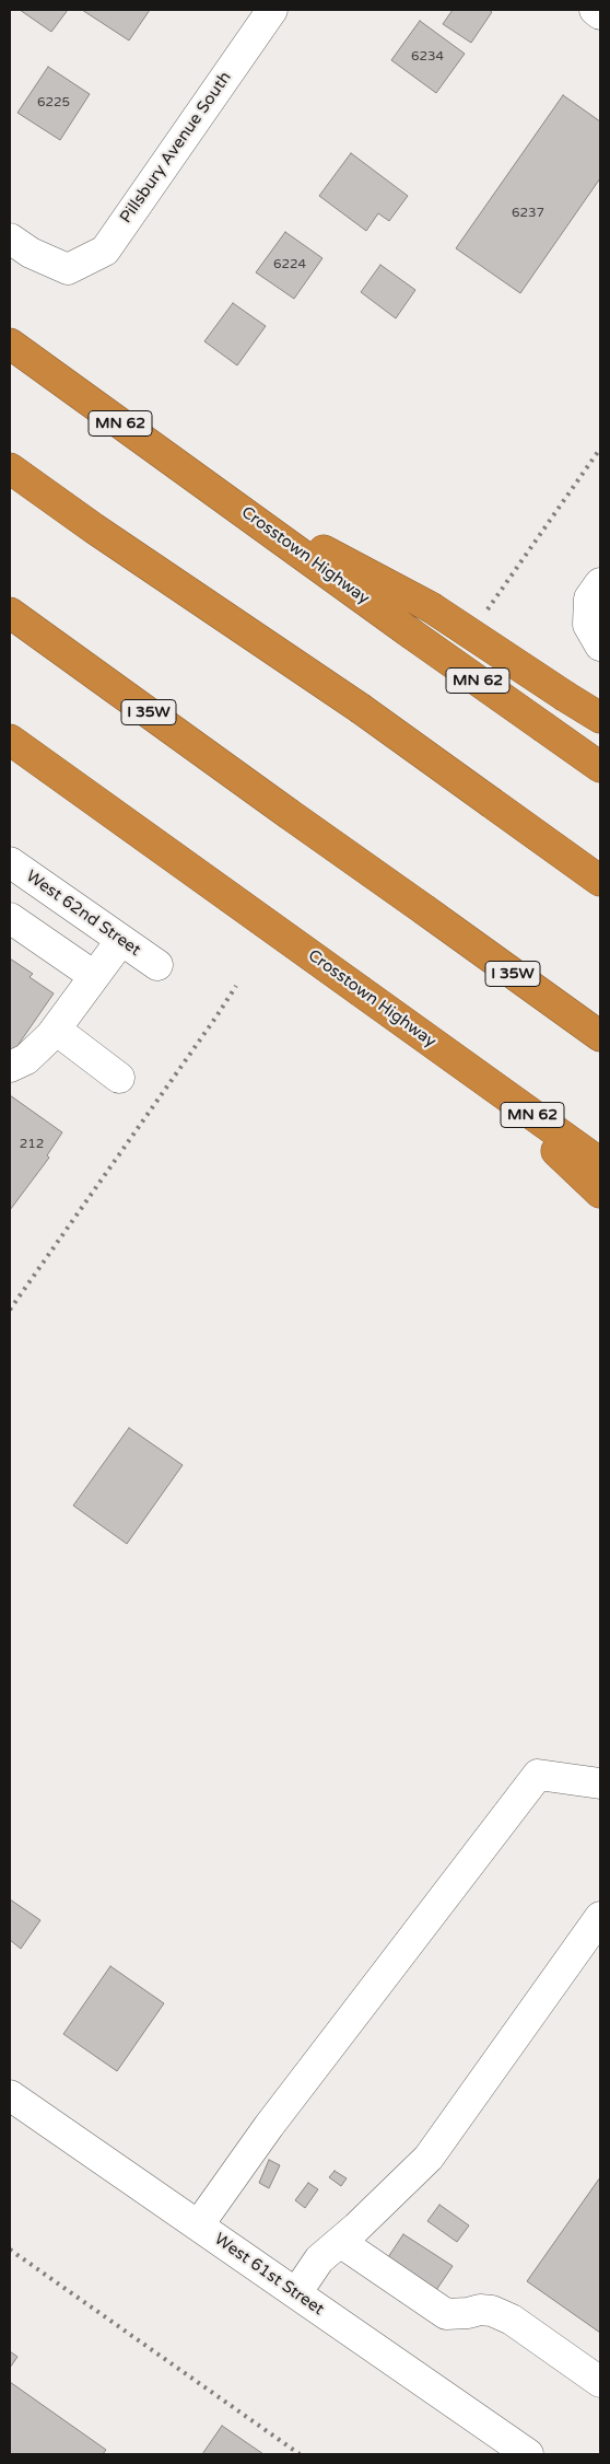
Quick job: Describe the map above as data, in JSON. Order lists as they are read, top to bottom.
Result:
{
  "streets": {
    "highway": ["MN 62", "Crosstown Highway", "I 35W"],
    "street": ["Pillsbury Avenue South", "West 62nd Street", "West 61st Street"]
  },
  "house_numbers": [
    "6234",
    "6225",
    "6237",
    "6224",
    "212"
  ]
}
